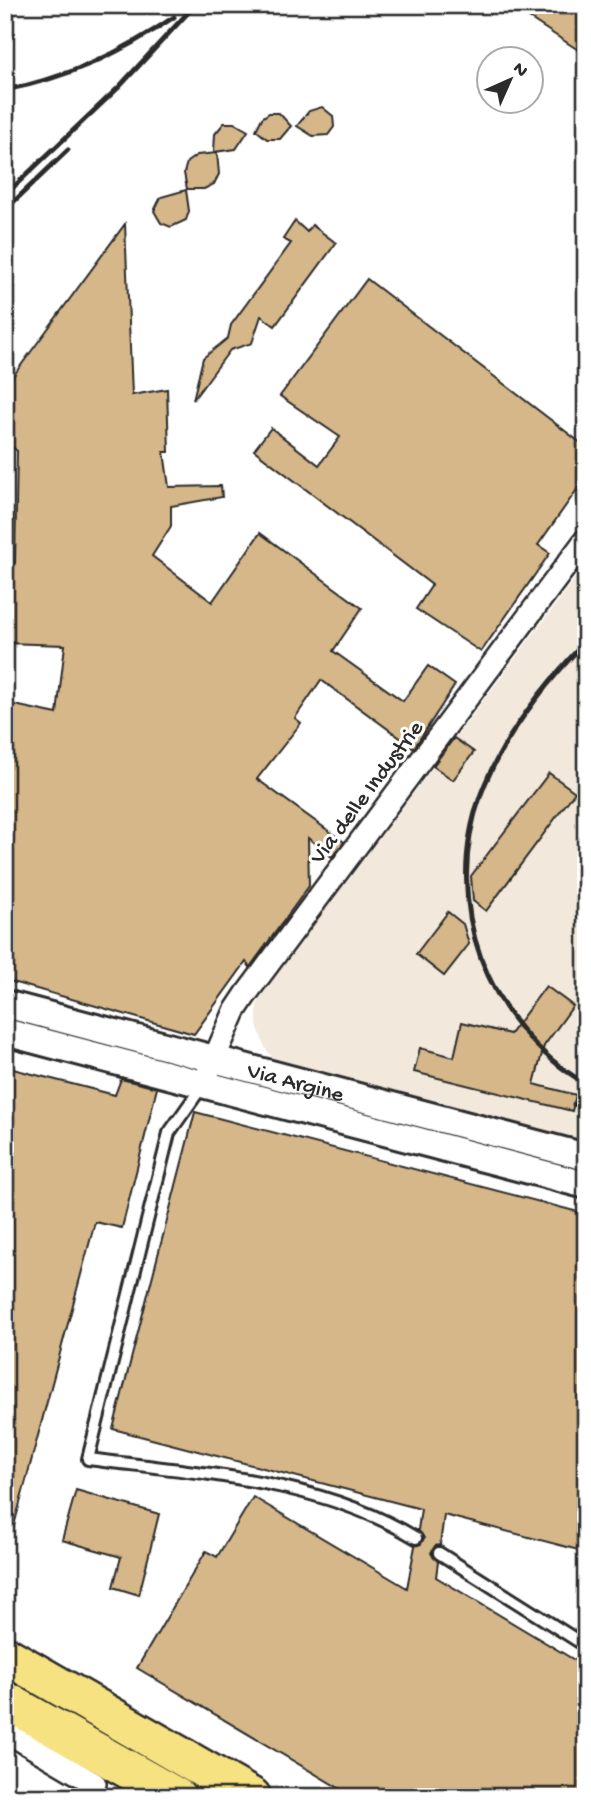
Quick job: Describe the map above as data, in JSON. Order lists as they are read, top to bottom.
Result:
{
  "streets": {
    "street": ["Via delle Industrie", "Via Argine"]
  },
  "crossings": [
    ["Via delle Industrie", "Via Argine"]
  ],
  "north": "top right"
}
